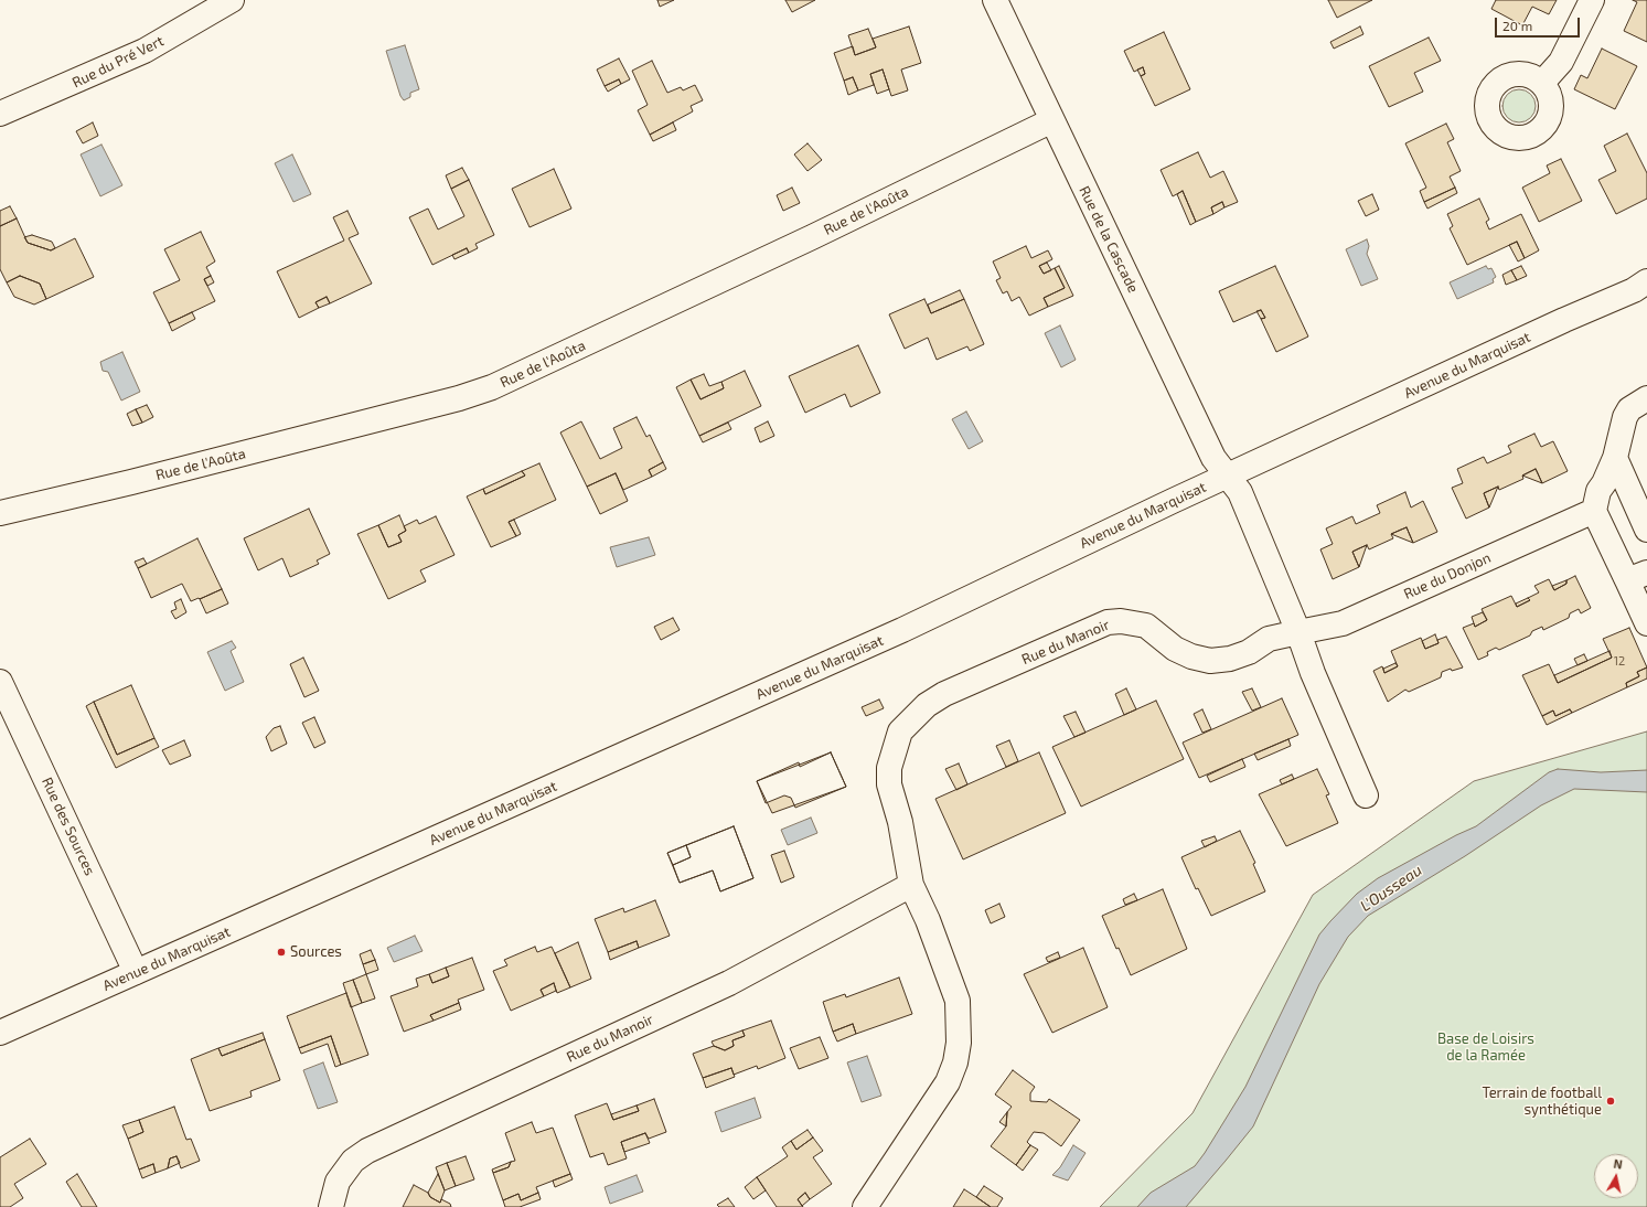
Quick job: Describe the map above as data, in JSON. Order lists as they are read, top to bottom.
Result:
{
  "streets": {
    "street": [
      "Rue du Pré Vert",
      "Rue de l'Aoûta",
      "Rue de la Cascade",
      "Avenue du Marquisat",
      "Rue du Donjon",
      "Rue du Manoir",
      "Rue des Sources"
    ]
  },
  "crossings": [
    ["Rue de l'Aoûta", "Rue de la Cascade"],
    ["Rue de la Cascade", "Avenue du Marquisat"],
    ["Avenue du Marquisat", "Rue des Sources"],
    ["Rue du Donjon", "Rue du Manoir"]
  ],
  "water": ["L'Ousseau"],
  "parks": ["Base de Loisirs de la Ramée"],
  "places": ["Sources", "Terrain de football synthétique"],
  "house_numbers": ["12"],
  "scale_bar": "20 m",
  "north": "top"
}
